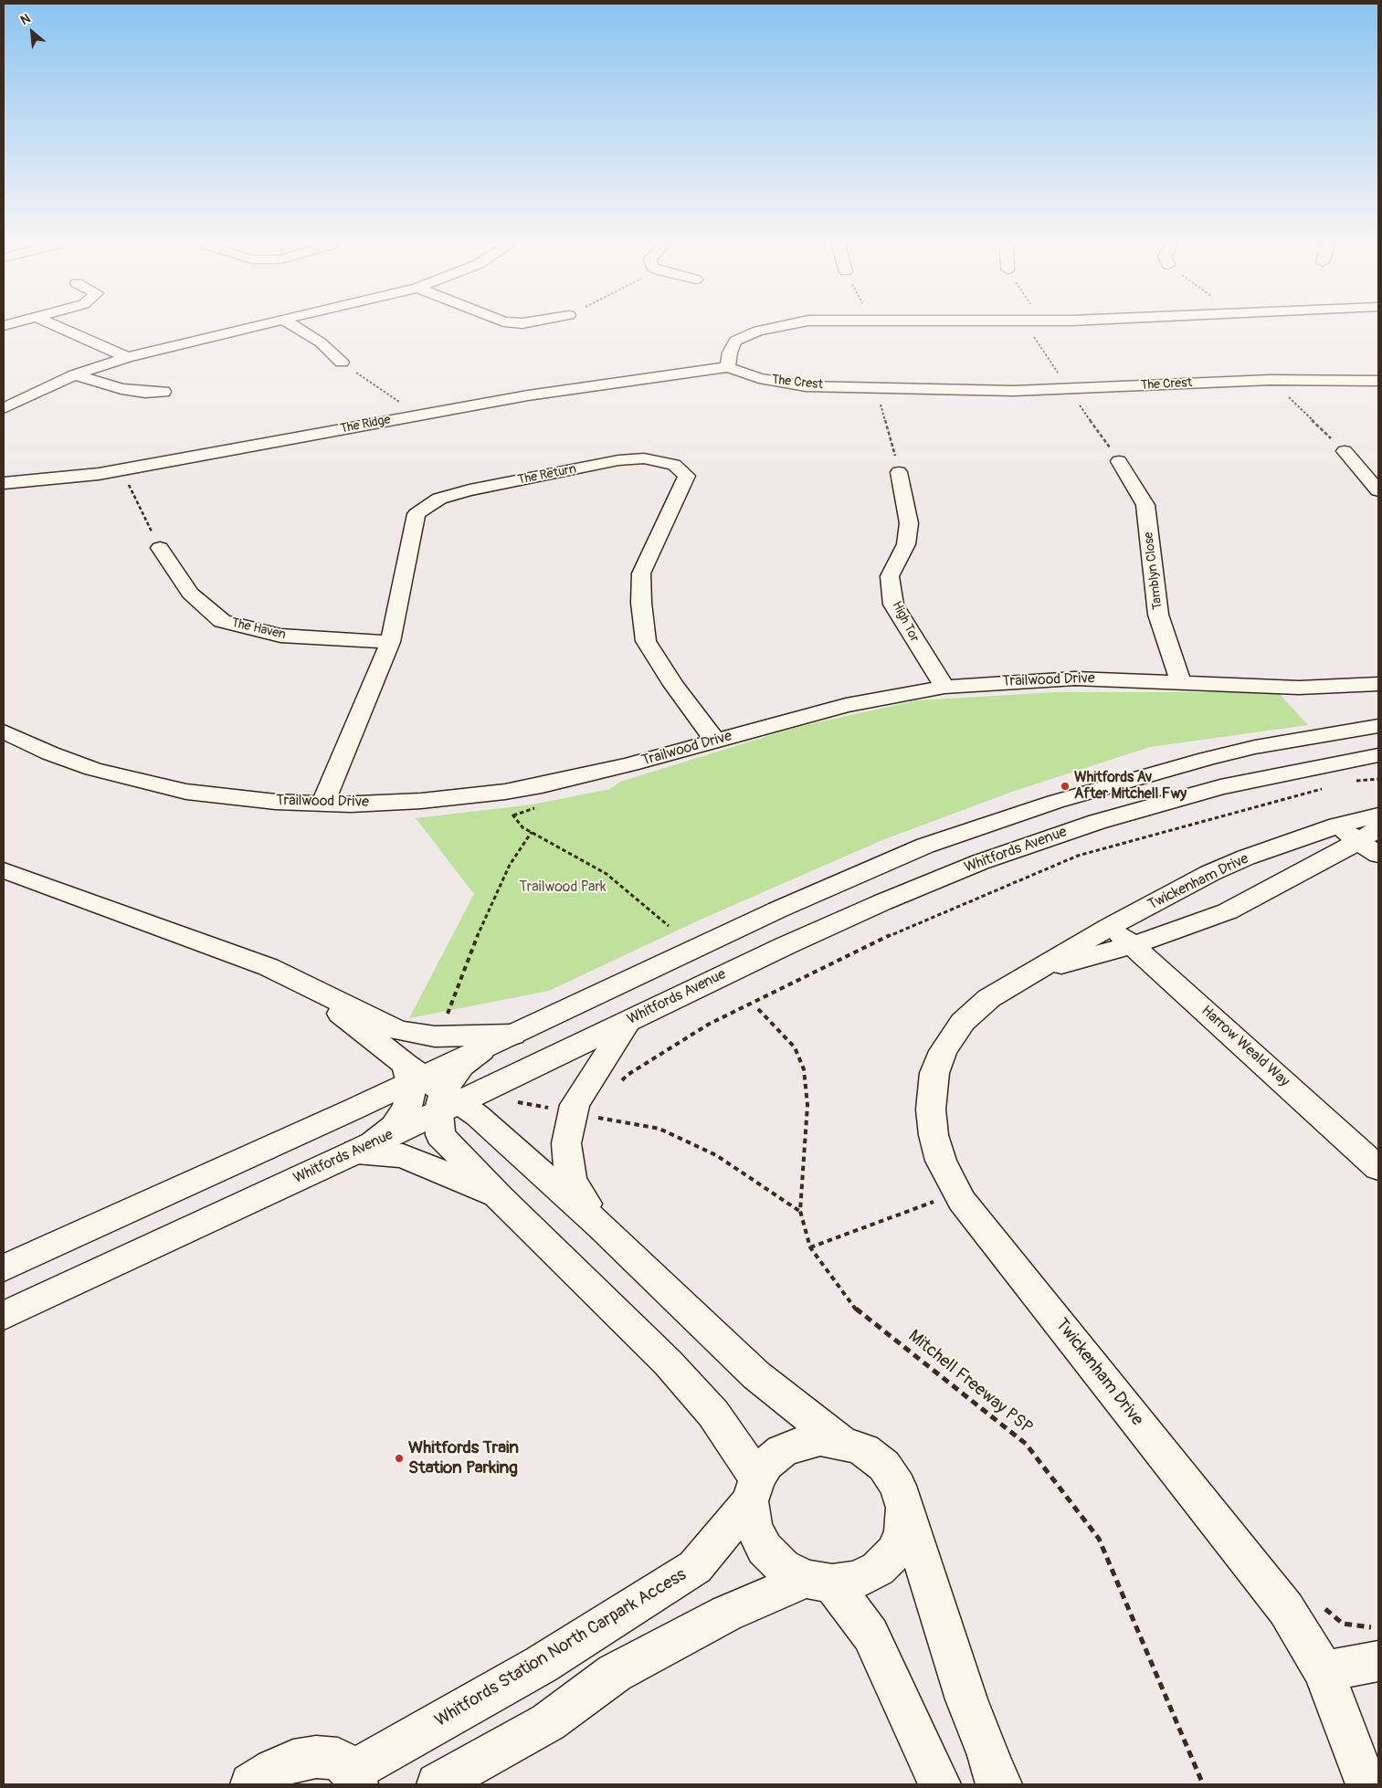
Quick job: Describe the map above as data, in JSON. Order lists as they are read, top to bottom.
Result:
{
  "streets": {
    "main road": [
      "The Crest",
      "The Ridge",
      "The Return",
      "Tamblyn Close",
      "High Tor",
      "The Haven",
      "Trailwood Drive",
      "Whitfords Avenue",
      "Twickenham Drive",
      "Harrow Weald Way",
      "Whitfords Station North Carpark Access"
    ],
    "path": ["Mitchell Freeway PSP"]
  },
  "crossings": [
    ["The Crest", "The Ridge"],
    ["The Return", "The Haven"],
    ["The Return", "Trailwood Drive"],
    ["Tamblyn Close", "Trailwood Drive"],
    ["High Tor", "Trailwood Drive"],
    ["Twickenham Drive", "Harrow Weald Way"]
  ],
  "parks": ["Trailwood Park"],
  "places": ["Whitfords Av After Mitchell Fwy", "Whitfords Train Station Parking"],
  "north": "top left"
}
